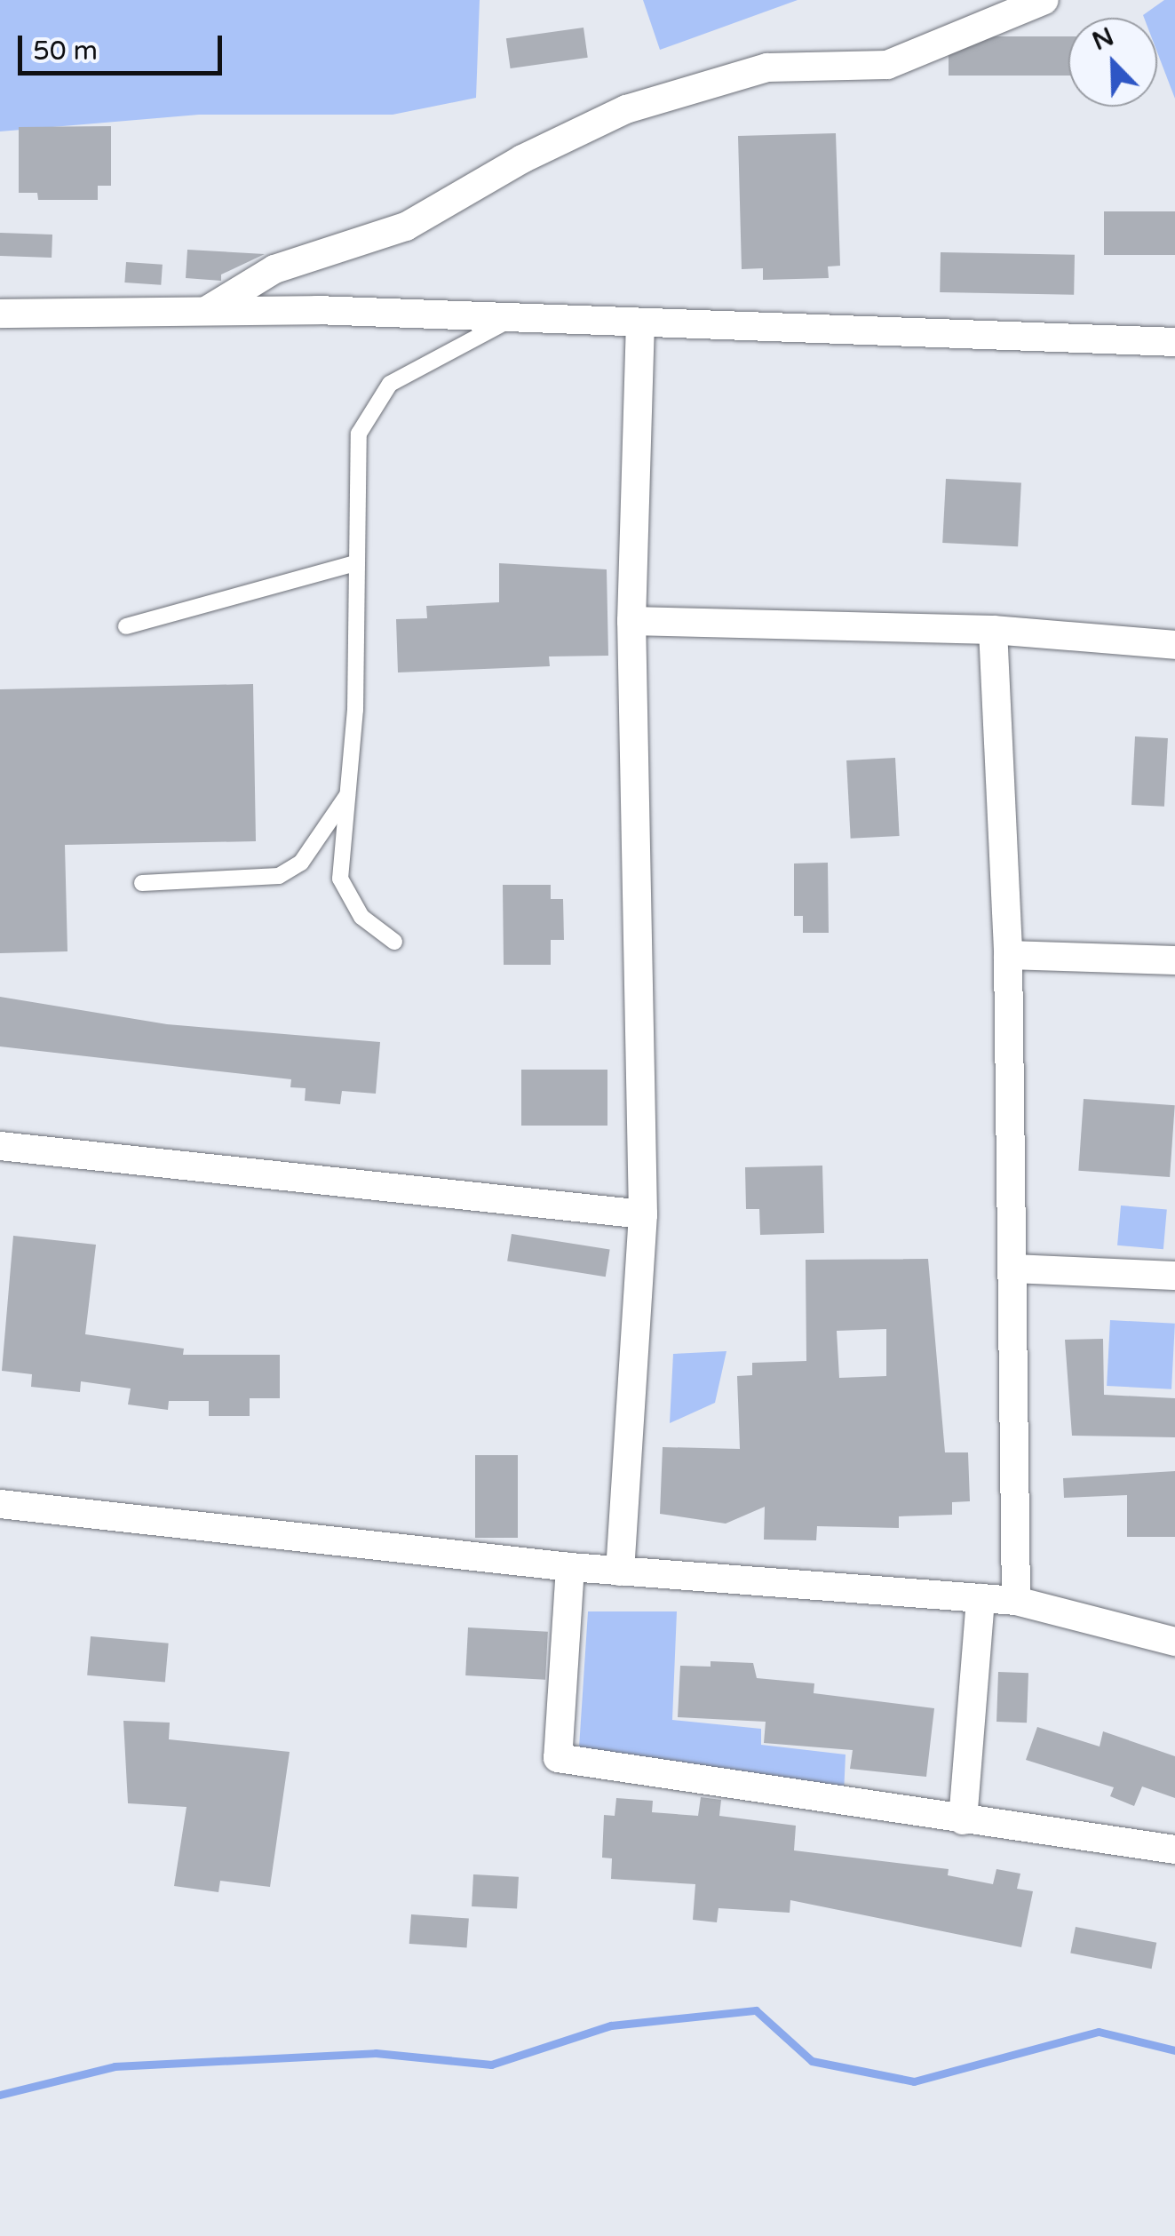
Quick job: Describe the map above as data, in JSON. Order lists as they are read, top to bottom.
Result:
{
  "scale_bar": "50 m",
  "north": "top left"
}
